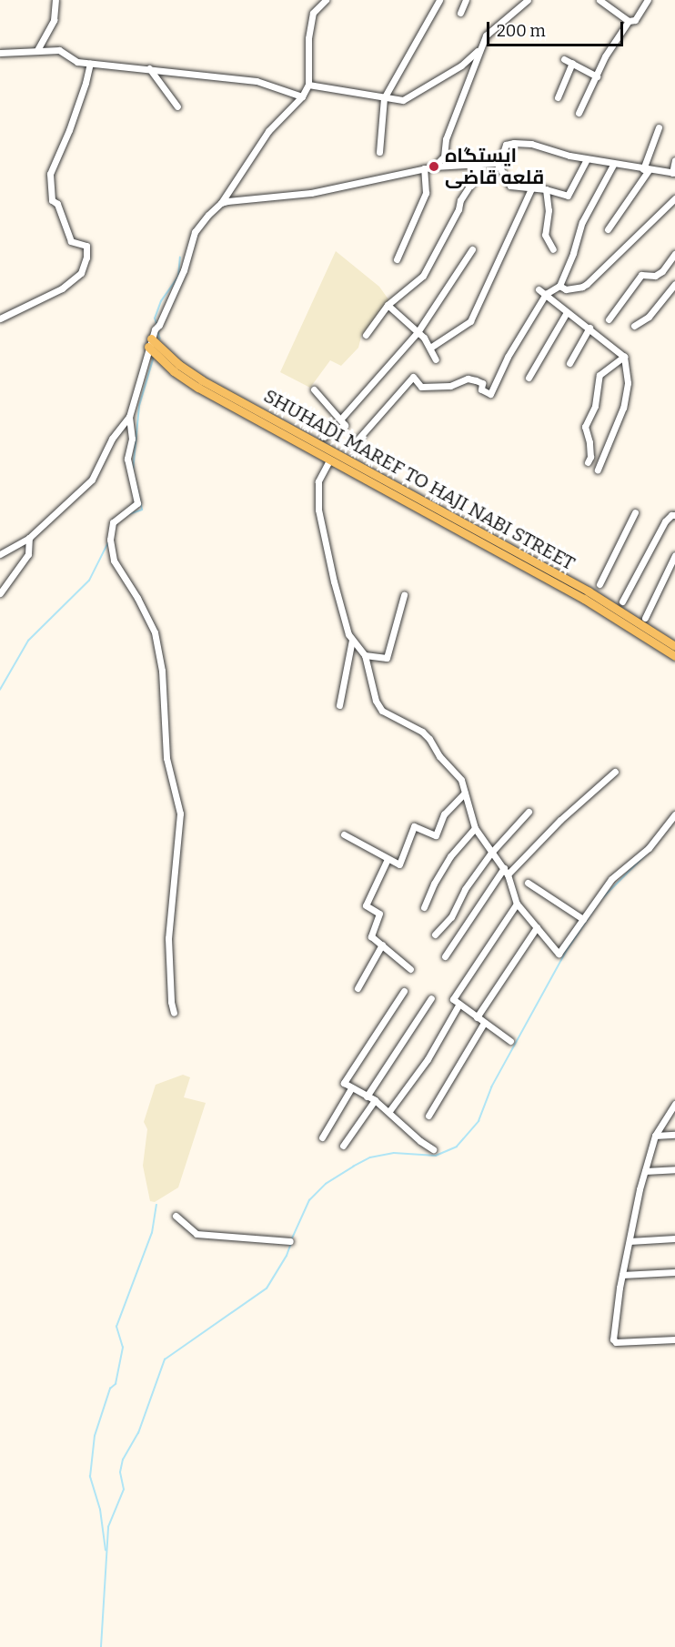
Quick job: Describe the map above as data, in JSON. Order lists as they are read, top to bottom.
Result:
{
  "streets": {
    "main road": ["SHUHADI MAREF TO HAJI NABI STREET"]
  },
  "places": ["ایستگاه قلعه قاضی"],
  "scale_bar": "200 m"
}
